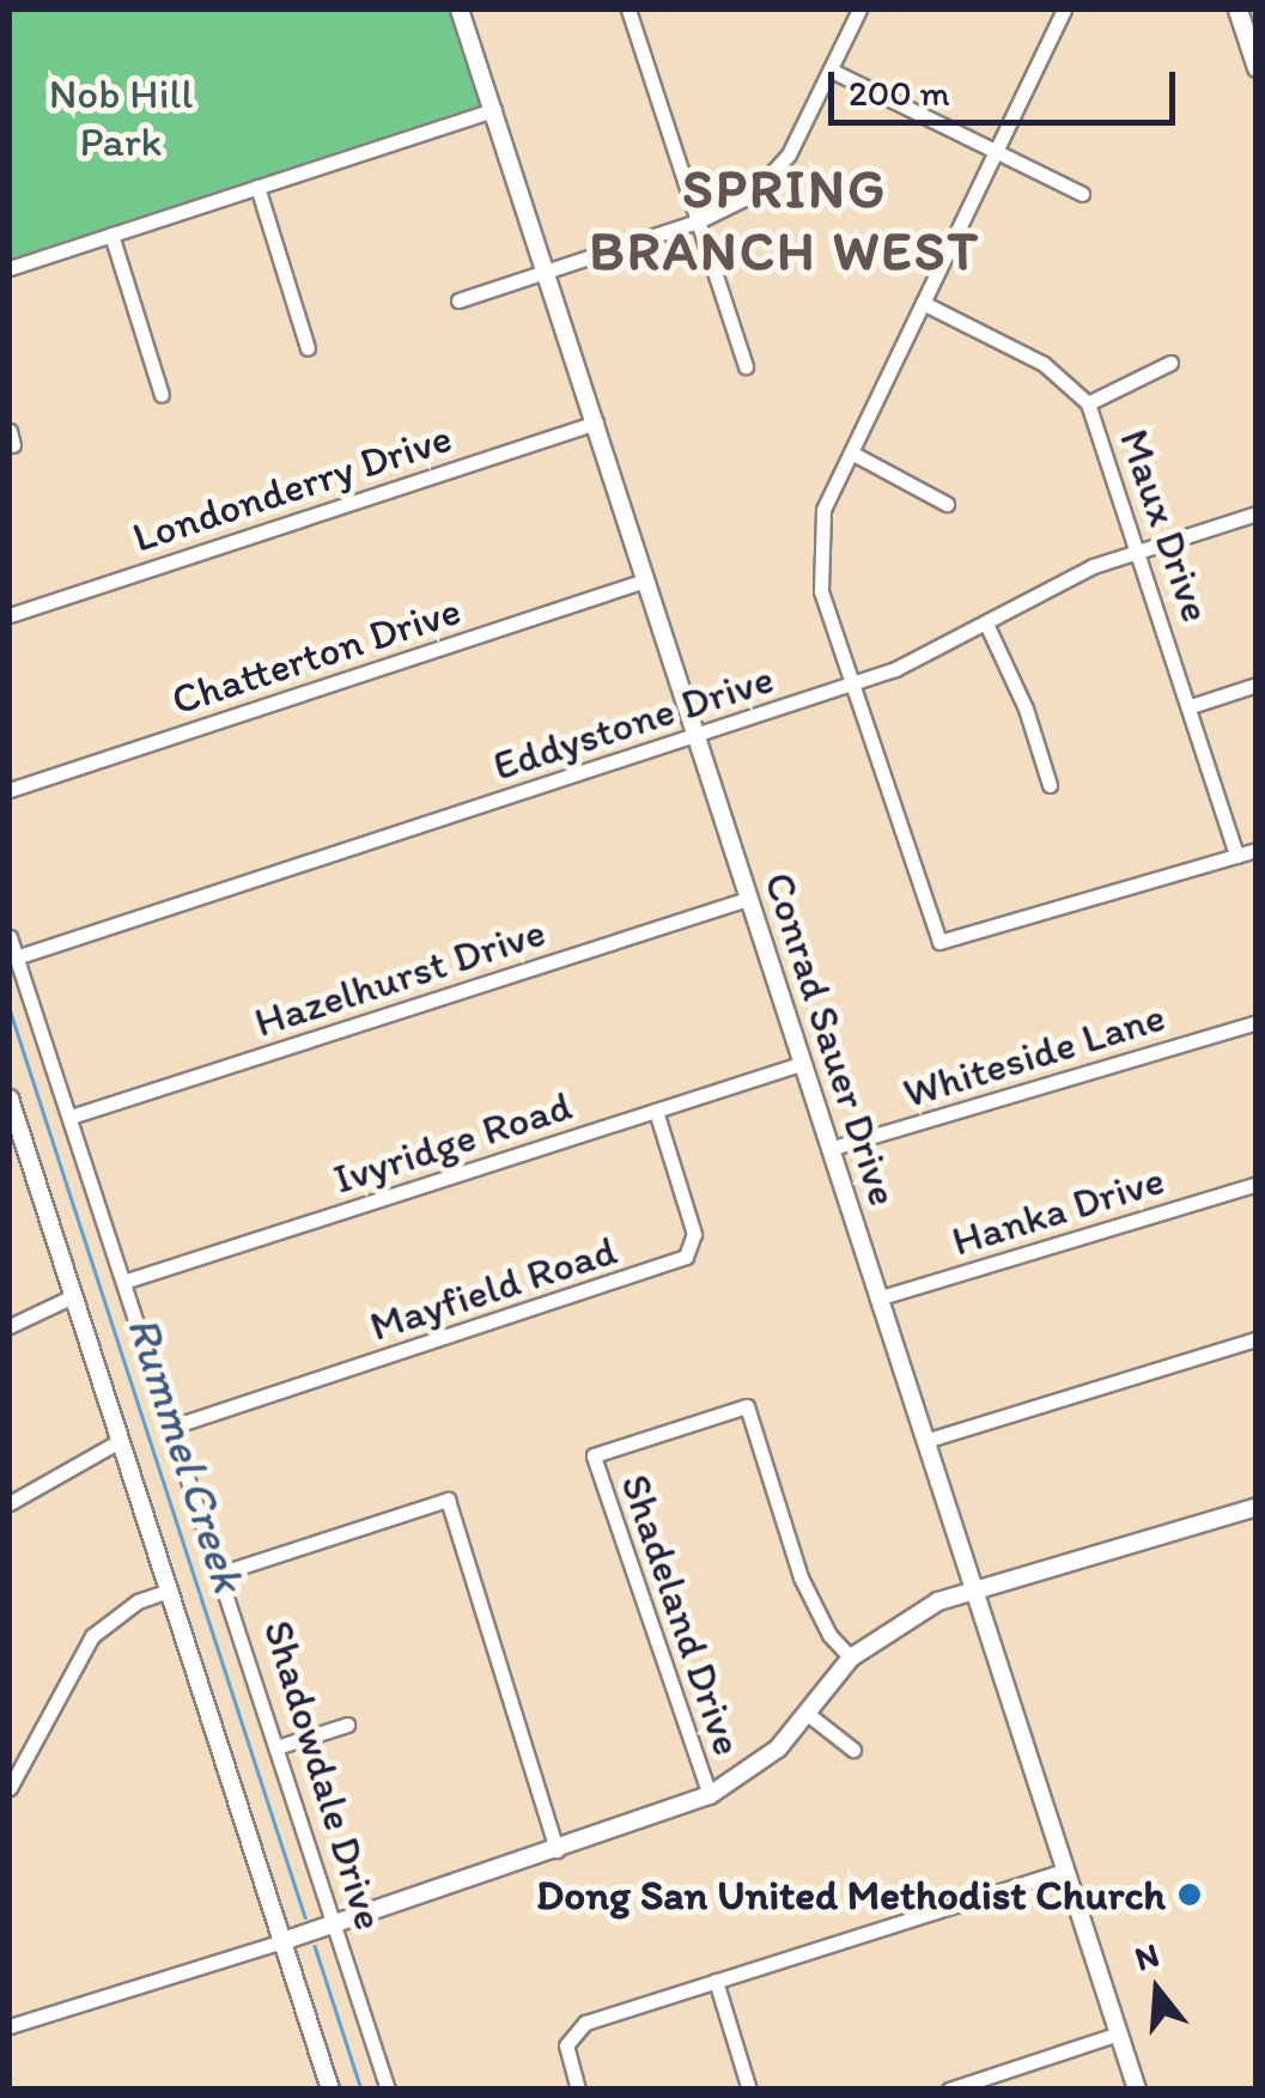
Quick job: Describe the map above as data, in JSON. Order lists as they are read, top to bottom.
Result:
{
  "streets": {
    "street": [
      "Londonderry Drive",
      "Maux Drive",
      "Chatterton Drive",
      "Eddystone Drive",
      "Hazelhurst Drive",
      "Conrad Sauer Drive",
      "Whiteside Lane",
      "Ivyridge Road",
      "Hanka Drive",
      "Mayfield Road",
      "Shadeland Drive",
      "Shadowdale Drive"
    ]
  },
  "crossings": [
    ["Londonderry Drive", "Conrad Sauer Drive"],
    ["Maux Drive", "Eddystone Drive"],
    ["Chatterton Drive", "Conrad Sauer Drive"],
    ["Eddystone Drive", "Conrad Sauer Drive"],
    ["Eddystone Drive", "Shadowdale Drive"],
    ["Hazelhurst Drive", "Conrad Sauer Drive"],
    ["Hazelhurst Drive", "Shadowdale Drive"],
    ["Conrad Sauer Drive", "Whiteside Lane"],
    ["Conrad Sauer Drive", "Ivyridge Road"],
    ["Conrad Sauer Drive", "Hanka Drive"],
    ["Ivyridge Road", "Mayfield Road"],
    ["Ivyridge Road", "Shadowdale Drive"],
    ["Mayfield Road", "Shadowdale Drive"]
  ],
  "districts": ["SPRING BRANCH WEST"],
  "water": ["Rummel Creek"],
  "parks": ["Nob Hill Park"],
  "places": ["Dong San United Methodist Church"],
  "scale_bar": "200 m",
  "north": "top"
}
